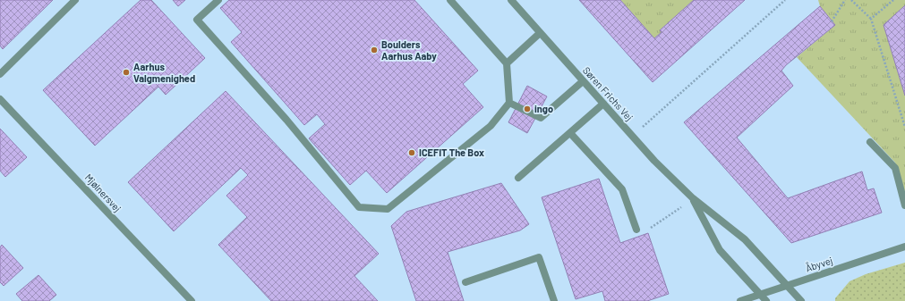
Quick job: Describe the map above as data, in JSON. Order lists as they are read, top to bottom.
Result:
{
  "streets": {
    "street": ["Søren Frichs Vej", "Mjølnersvej", "Åbyvej"]
  },
  "crossings": [
    ["Søren Frichs Vej", "Åbyvej"]
  ],
  "places": [
    "Boulders Aarhus Aaby",
    "Aarhus Valgmenighed",
    "ingo",
    "ICEFIT The Box"
  ]
}
